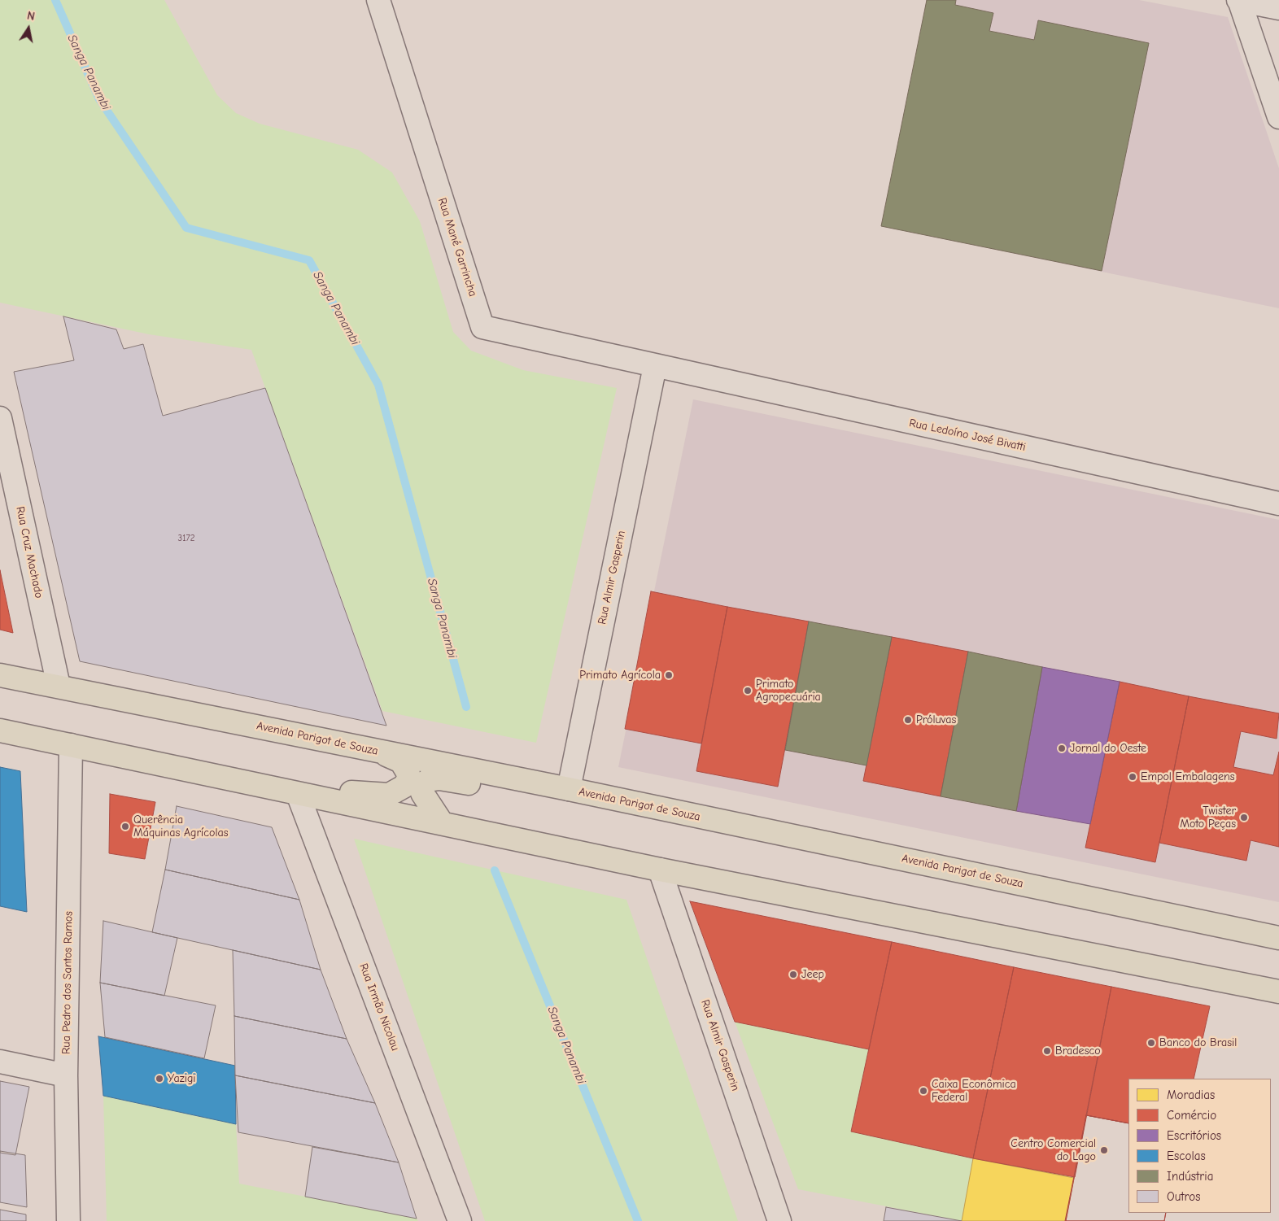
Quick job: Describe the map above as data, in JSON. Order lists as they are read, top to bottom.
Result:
{
  "streets": {
    "main road": ["Avenida Parigot de Souza"],
    "street": [
      "Rua Mané Garrincha",
      "Rua Ledoíno José Bivatti",
      "Rua Cruz Machado",
      "Rua Almir Gasperin",
      "Rua Pedro dos Santos Ramos",
      "Rua Irmão Nicolau"
    ]
  },
  "crossings": [
    ["Rua Mané Garrincha", "Rua Ledoíno José Bivatti"],
    ["Rua Mané Garrincha", "Rua Almir Gasperin"],
    ["Rua Ledoíno José Bivatti", "Rua Almir Gasperin"],
    ["Rua Cruz Machado", "Avenida Parigot de Souza"],
    ["Rua Almir Gasperin", "Avenida Parigot de Souza"]
  ],
  "water": ["Sanga Panambi"],
  "places": [
    "Primato Agrícola",
    "Primato Agropecuária",
    "Próluvas",
    "Jornal do Oeste",
    "Empol Embalagens",
    "Twister Moto Peças",
    "Querência Máquinas Agrícolas",
    "Jeep",
    "Banco do Brasil",
    "Bradesco",
    "Yazigi",
    "Caixa Econômica Federal",
    "Centro Comercial do Lago"
  ],
  "house_numbers": ["3172"],
  "legend": [
    "Moradias",
    "Comércio",
    "Escritórios",
    "Escolas",
    "Indústria",
    "Outros"
  ],
  "north": "top"
}
